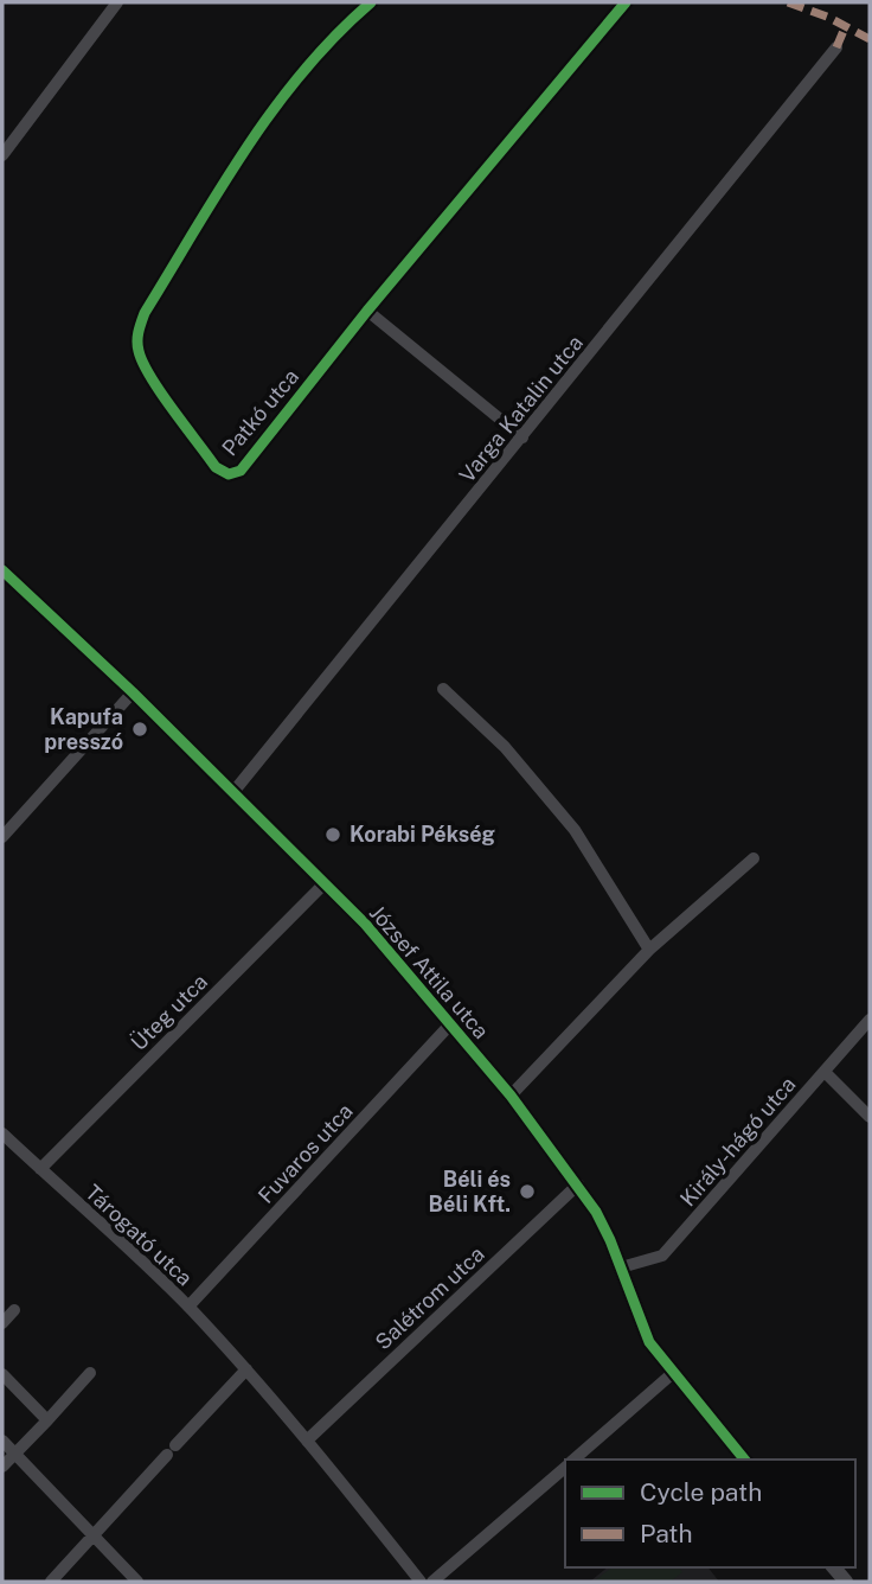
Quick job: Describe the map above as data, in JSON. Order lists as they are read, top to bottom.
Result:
{
  "streets": {
    "street": [
      "Varga Katalin utca",
      "Patkó utca",
      "József Attila utca",
      "Üteg utca",
      "Király-hágó utca",
      "Fuvaros utca",
      "Tárogató utca",
      "Salétrom utca"
    ]
  },
  "crossings": [
    ["Varga Katalin utca", "József Attila utca"],
    ["József Attila utca", "Üteg utca"],
    ["József Attila utca", "Király-hágó utca"],
    ["József Attila utca", "Fuvaros utca"],
    ["József Attila utca", "Salétrom utca"],
    ["Üteg utca", "Tárogató utca"],
    ["Fuvaros utca", "Tárogató utca"],
    ["Tárogató utca", "Salétrom utca"]
  ],
  "places": ["Kapufa presszó", "Korabi Pékség", "Béli és Béli Kft."],
  "legend": ["Cycle path", "Path"]
}
